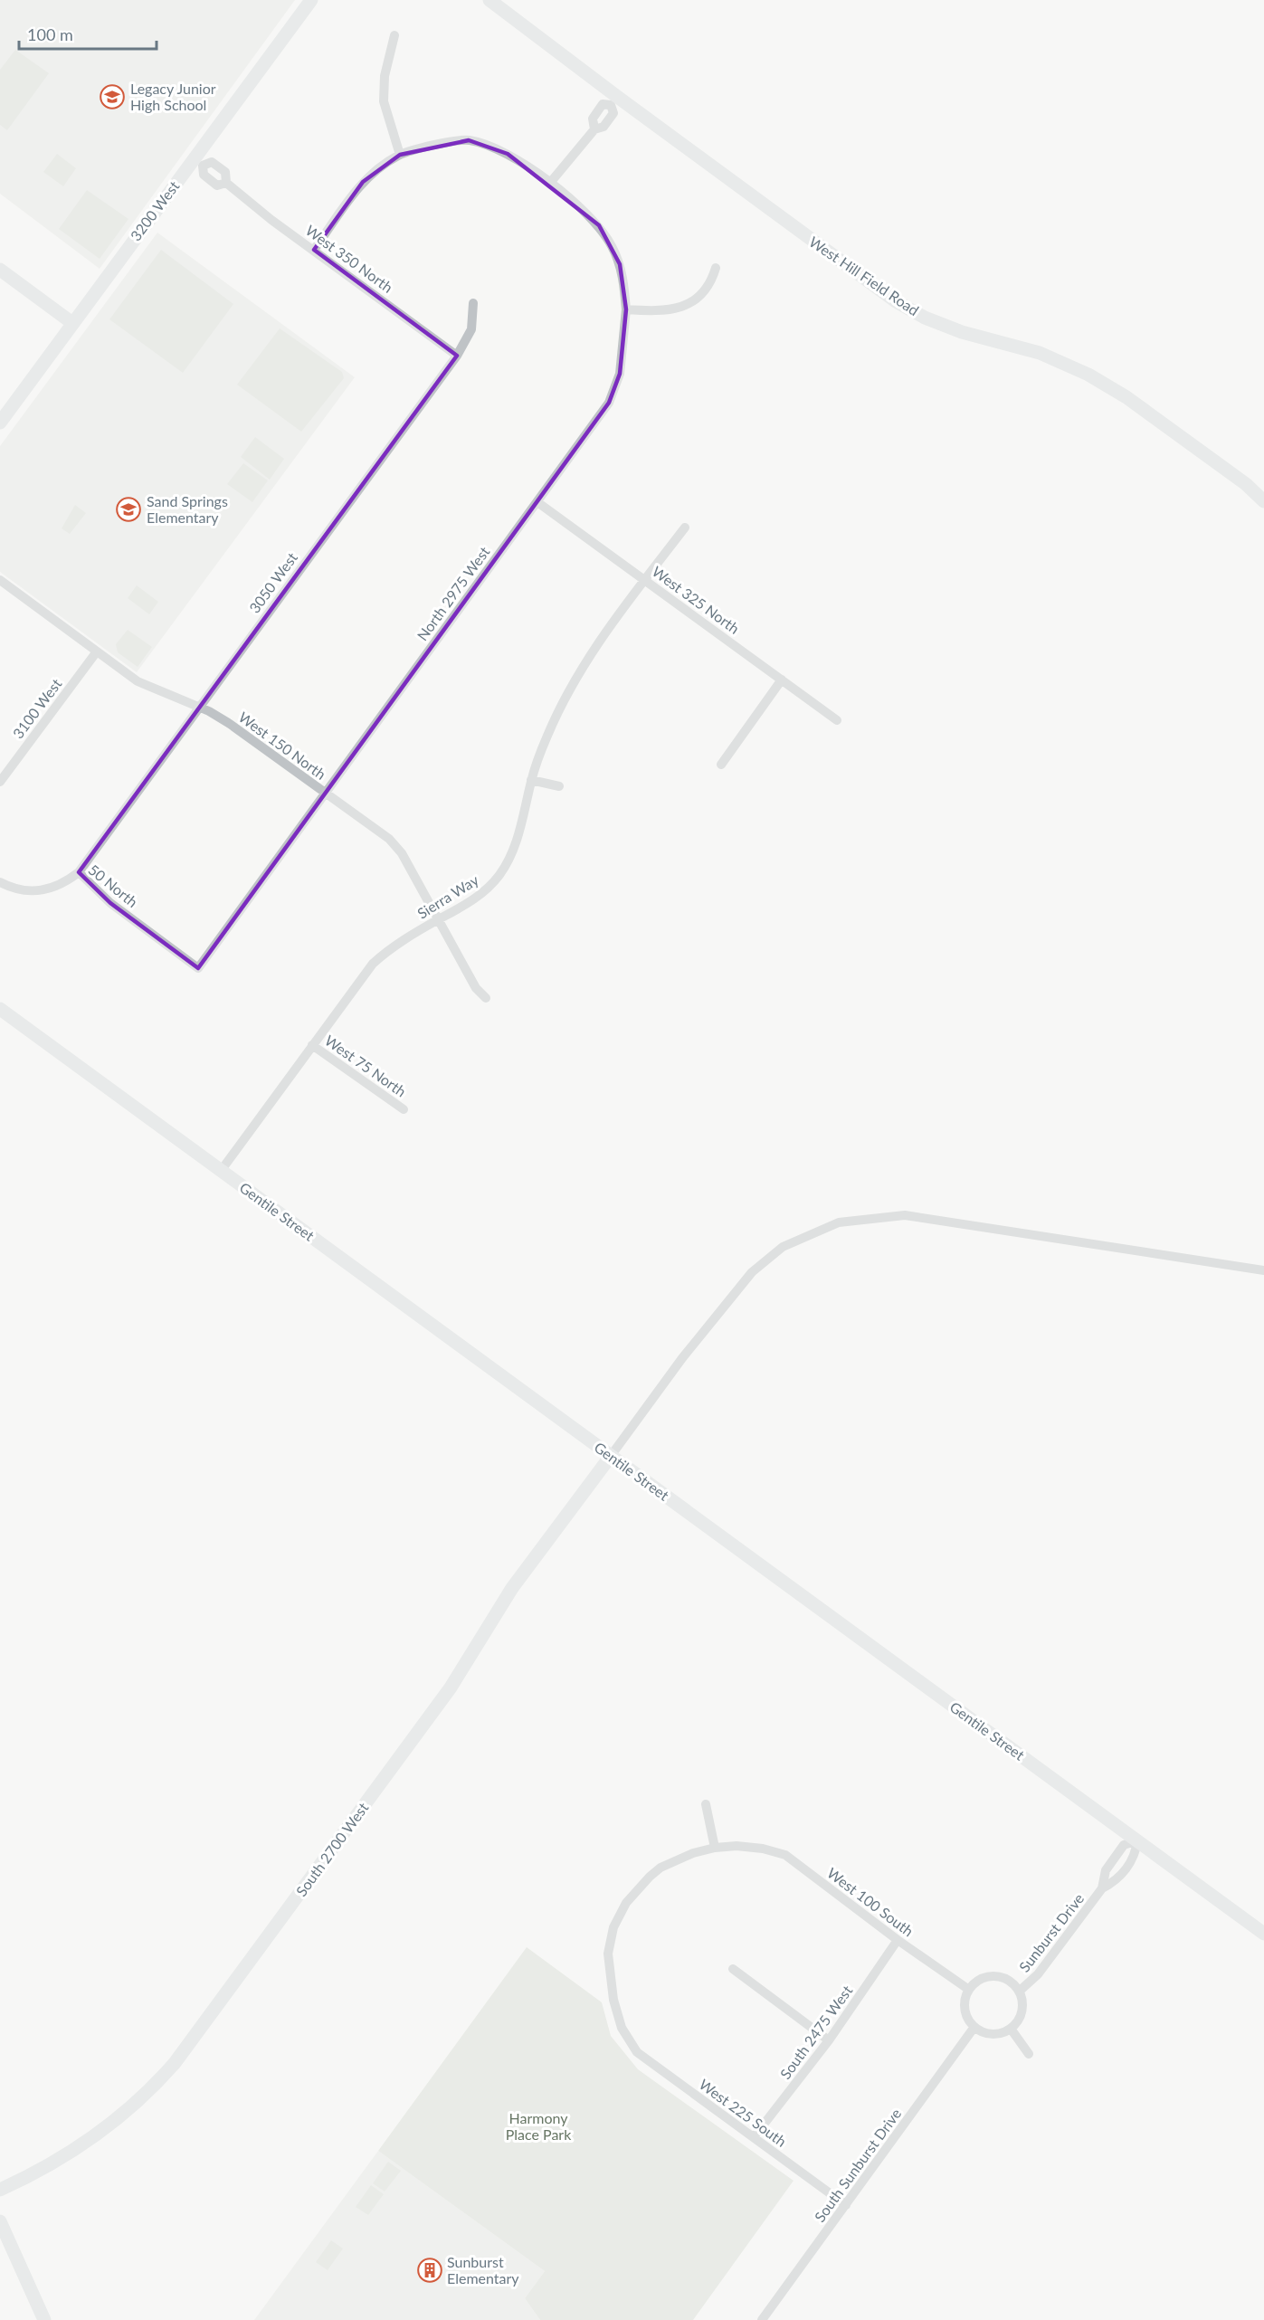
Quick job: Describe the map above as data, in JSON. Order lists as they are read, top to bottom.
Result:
{
  "streets": {
    "main road": [
      "3200 West",
      "West Hill Field Road",
      "Gentile Street",
      "South 2700 West"
    ],
    "street": [
      "West 350 North",
      "3050 West",
      "North 2975 West",
      "West 325 North",
      "3100 West",
      "West 150 North",
      "50 North",
      "Sierra Way",
      "West 75 North",
      "West 100 South",
      "Sunburst Drive",
      "South 2475 West",
      "West 225 South",
      "South Sunburst Drive"
    ]
  },
  "crossings": [
    ["3200 West", "West 350 North"],
    ["West 350 North", "3050 West"],
    ["3050 West", "West 150 North"],
    ["3050 West", "50 North"],
    ["North 2975 West", "West 325 North"],
    ["North 2975 West", "West 150 North"],
    ["North 2975 West", "50 North"],
    ["West 325 North", "Sierra Way"],
    ["3100 West", "West 150 North"],
    ["West 150 North", "Sierra Way"],
    ["Sierra Way", "West 75 North"],
    ["Sierra Way", "Gentile Street"],
    ["Gentile Street", "South 2700 West"],
    ["Gentile Street", "Sunburst Drive"],
    ["West 100 South", "Sunburst Drive"],
    ["West 100 South", "South 2475 West"],
    ["West 100 South", "West 225 South"],
    ["West 100 South", "South Sunburst Drive"],
    ["Sunburst Drive", "South Sunburst Drive"],
    ["South 2475 West", "West 225 South"],
    ["West 225 South", "South Sunburst Drive"]
  ],
  "parks": ["Harmony Place Park"],
  "places": {
    "school or university": ["Legacy Junior High School", "Sand Springs Elementary"],
    "building": ["Sunburst Elementary"]
  },
  "scale_bar": "100 m"
}
